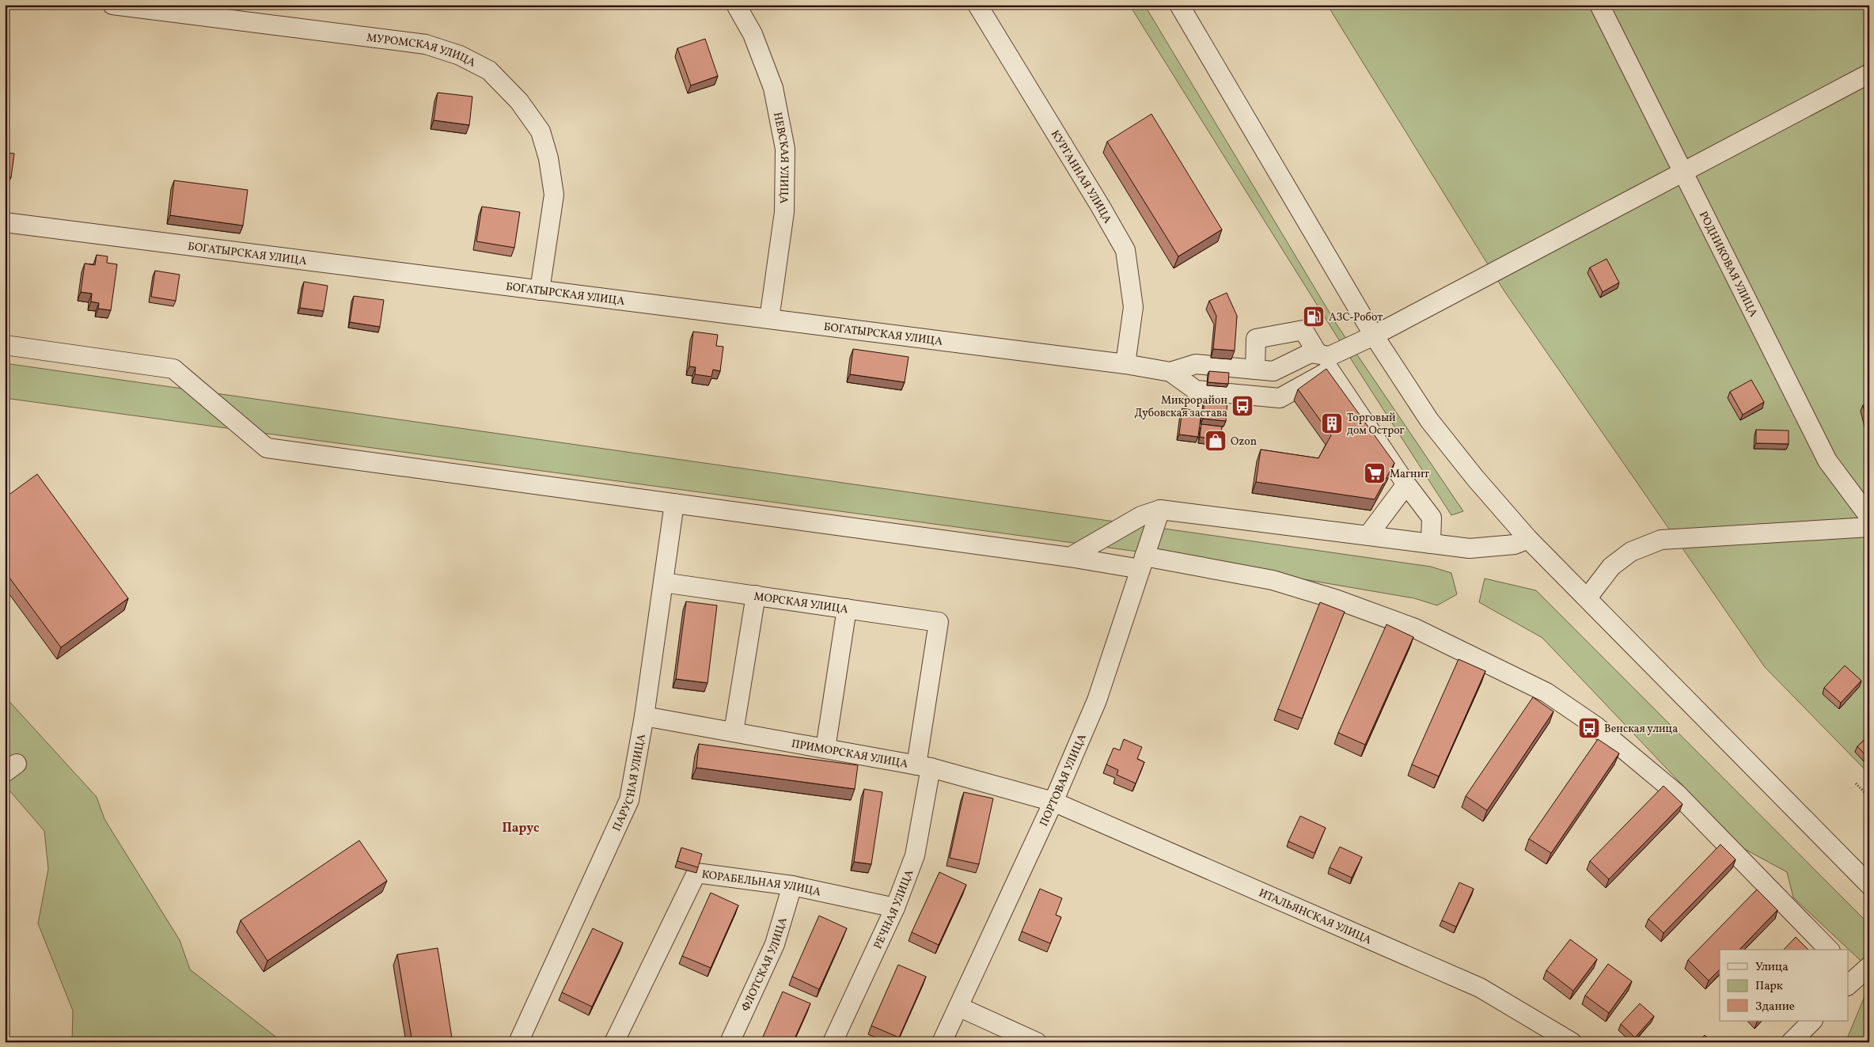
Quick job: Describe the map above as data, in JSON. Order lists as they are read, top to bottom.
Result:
{
  "streets": {
    "street": [
      "МУРОМСКАЯ УЛИЦА",
      "НЕВСКАЯ УЛИЦА",
      "КУРГАННАЯ УЛИЦА",
      "БОГАТЫРСКАЯ УЛИЦА",
      "РОДНИКОВАЯ УЛИЦА",
      "МОРСКАЯ УЛИЦА",
      "ПРИМОРСКАЯ УЛИЦА",
      "ПОРТОВАЯ УЛИЦА",
      "ПАРУСНАЯ УЛИЦА",
      "КОРАБЕЛЬНАЯ УЛИЦА",
      "РЕЧНАЯ УЛИЦА",
      "ИТАЛЬЯНСКАЯ УЛИЦА",
      "ФЛОТСКАЯ УЛИЦА"
    ]
  },
  "crossings": [
    ["МУРОМСКАЯ УЛИЦА", "БОГАТЫРСКАЯ УЛИЦА"],
    ["НЕВСКАЯ УЛИЦА", "БОГАТЫРСКАЯ УЛИЦА"],
    ["КУРГАННАЯ УЛИЦА", "БОГАТЫРСКАЯ УЛИЦА"],
    ["МОРСКАЯ УЛИЦА", "ПАРУСНАЯ УЛИЦА"],
    ["МОРСКАЯ УЛИЦА", "РЕЧНАЯ УЛИЦА"],
    ["ПРИМОРСКАЯ УЛИЦА", "ПОРТОВАЯ УЛИЦА"],
    ["ПРИМОРСКАЯ УЛИЦА", "ПАРУСНАЯ УЛИЦА"],
    ["ПРИМОРСКАЯ УЛИЦА", "РЕЧНАЯ УЛИЦА"],
    ["ПРИМОРСКАЯ УЛИЦА", "ИТАЛЬЯНСКАЯ УЛИЦА"],
    ["ПОРТОВАЯ УЛИЦА", "ИТАЛЬЯНСКАЯ УЛИЦА"],
    ["КОРАБЕЛЬНАЯ УЛИЦА", "РЕЧНАЯ УЛИЦА"],
    ["КОРАБЕЛЬНАЯ УЛИЦА", "ФЛОТСКАЯ УЛИЦА"]
  ],
  "districts": ["Парус"],
  "places": {
    "fuel station": ["АЗС-Робот"],
    "bus stop": ["Микрорайон Дубовская застава", "Венская улица"],
    "building": ["Торговый дом Острог"],
    "shop": ["Ozon"],
    "supermarket": ["Магнит"]
  },
  "legend": ["Улица", "Парк", "Здание"]
}
